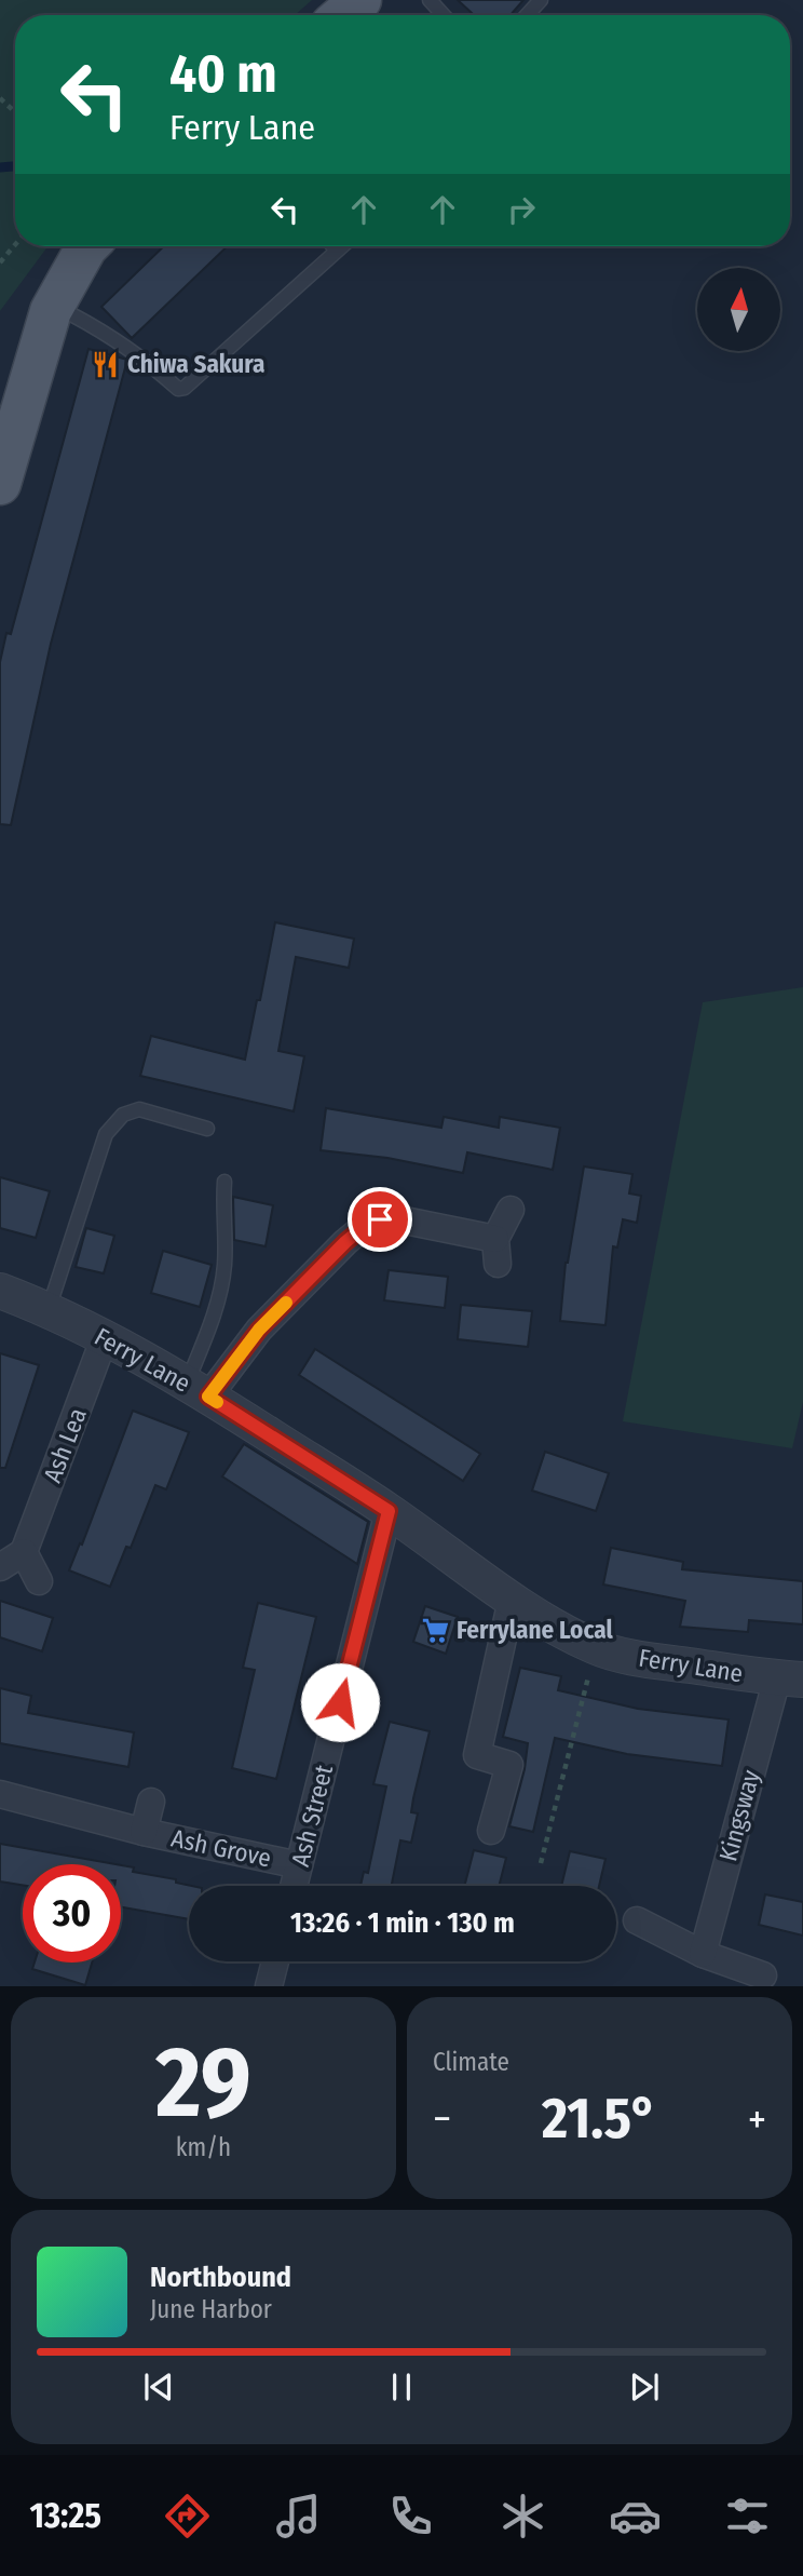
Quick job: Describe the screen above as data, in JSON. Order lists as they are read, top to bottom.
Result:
{
  "streets": {
    "street": [
      "Ferry Lane",
      "Ash Lea",
      "Ash Street",
      "Kingsway",
      "Ash Grove"
    ]
  },
  "crossings": [
    ["Ferry Lane", "Ash Lea"],
    ["Ferry Lane", "Ash Street"],
    ["Ferry Lane", "Kingsway"],
    ["Ash Street", "Ash Grove"]
  ],
  "places": {
    "restaurant": ["Chiwa Sakura"],
    "supermarket": ["Ferrylane Local"]
  },
  "north": "top",
  "page": {
    "turn": ["40 m", "Ferry Lane"],
    "limit": "30",
    "trip": "13:26 · 1 min · 130 m",
    "tile": [
      ["29", "km/h"],
      "Climate"
    ],
    "heat": ["−", "21.5°", "+"],
    "song": ["Northbound", "June Harbor"],
    "tabs": "13:25"
  }
}
